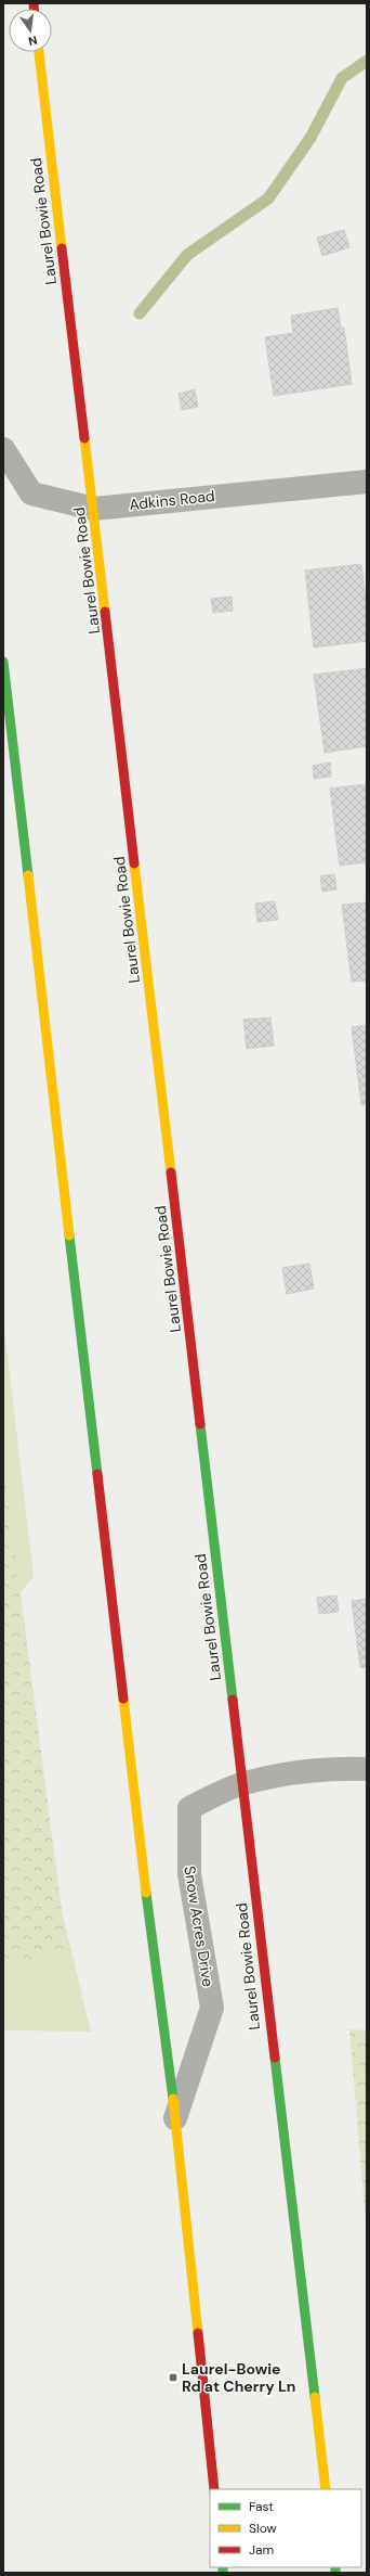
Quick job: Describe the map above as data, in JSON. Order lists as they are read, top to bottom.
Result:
{
  "streets": {
    "main road": ["Laurel Bowie Road"],
    "street": ["Adkins Road", "Snow Acres Drive"]
  },
  "crossings": [
    ["Laurel Bowie Road", "Adkins Road"],
    ["Laurel Bowie Road", "Snow Acres Drive"]
  ],
  "places": {
    "transit": ["Laurel-Bowie Rd at Cherry Ln"]
  },
  "legend": ["Fast", "Slow", "Jam"],
  "north": "bottom"
}
